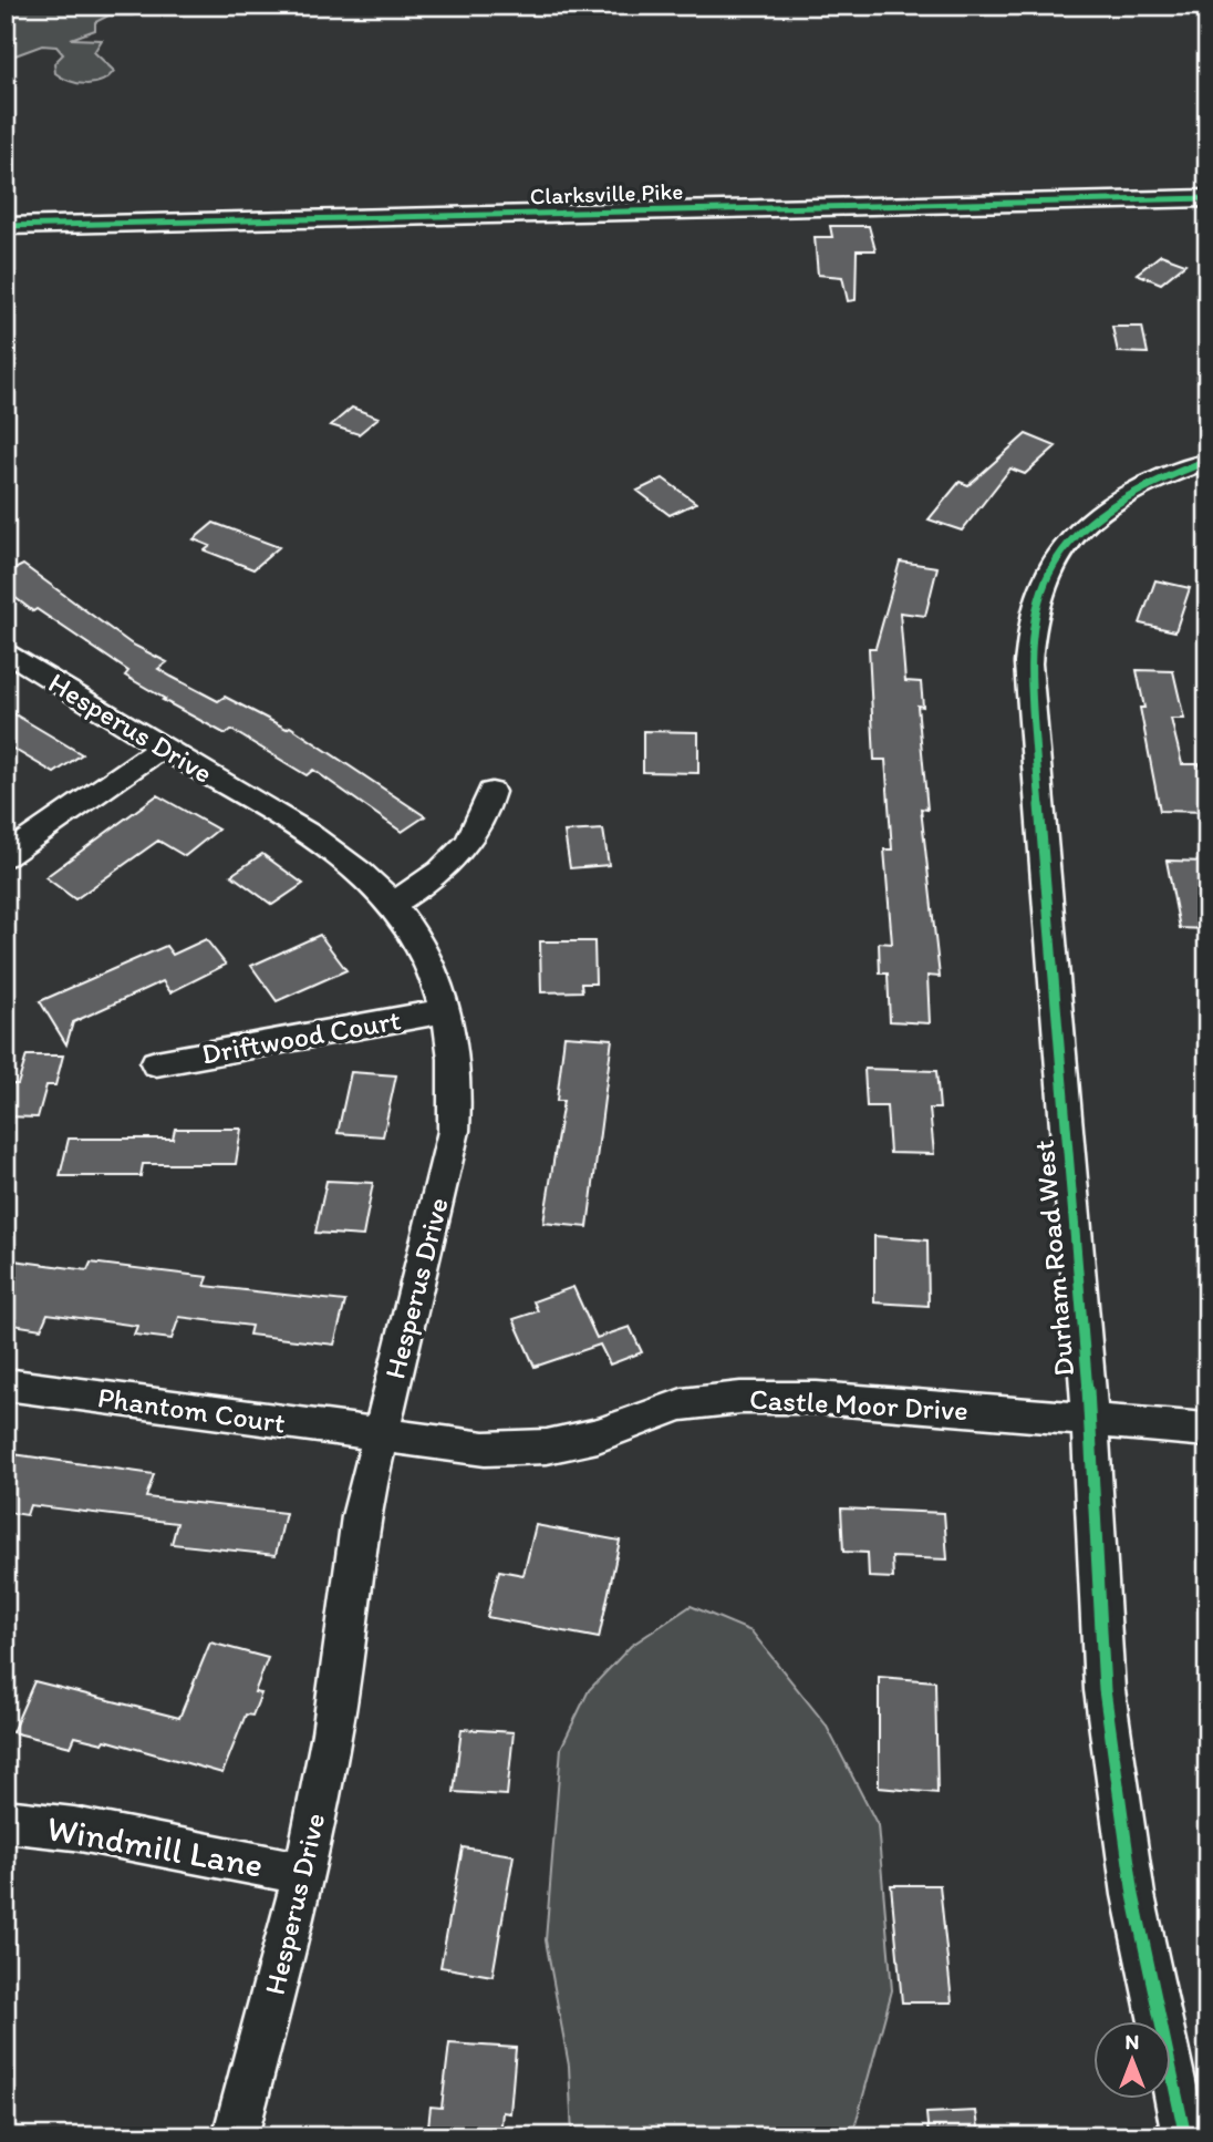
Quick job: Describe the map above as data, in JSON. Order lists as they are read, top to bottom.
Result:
{
  "streets": {
    "main road": ["Clarksville Pike"],
    "street": [
      "Hesperus Drive",
      "Driftwood Court",
      "Durham Road West",
      "Castle Moor Drive",
      "Phantom Court",
      "Windmill Lane"
    ]
  },
  "crossings": [
    ["Hesperus Drive", "Driftwood Court"],
    ["Hesperus Drive", "Castle Moor Drive"],
    ["Hesperus Drive", "Phantom Court"],
    ["Hesperus Drive", "Windmill Lane"],
    ["Durham Road West", "Castle Moor Drive"],
    ["Castle Moor Drive", "Phantom Court"]
  ],
  "north": "top"
}
